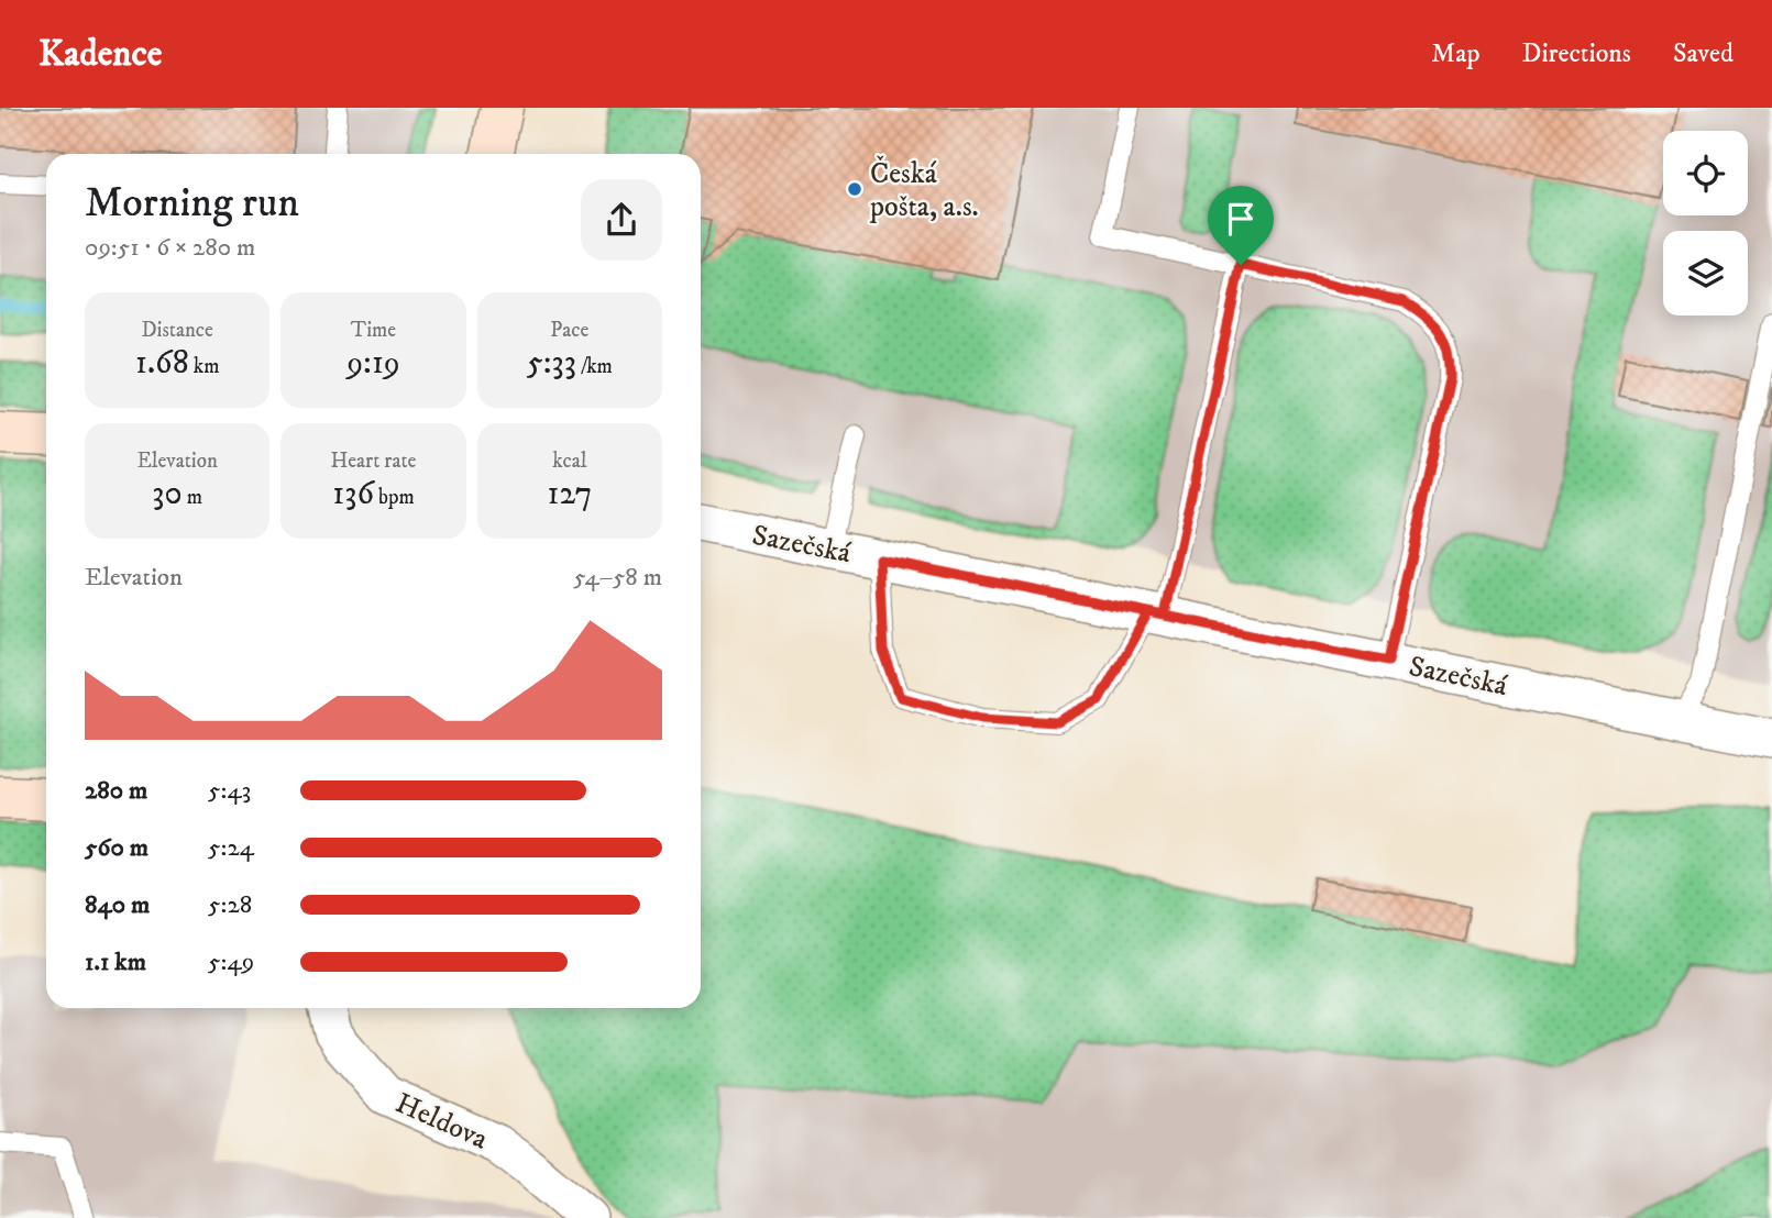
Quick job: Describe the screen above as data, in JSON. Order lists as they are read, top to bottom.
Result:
{
  "streets": {
    "street": ["Sazečská", "Heldova"]
  },
  "places": ["Česká pošta, a.s."],
  "page": {
    "header": "Kadence",
    "nav": ["Map", "Directions", "Saved"],
    "heading": ["Morning run", "09:51 · 6 × 280 m"],
    "stats": [
      ["Distance", "1.68 km"],
      ["Time", "9:19"],
      ["Pace", "5:33 /km"],
      ["Elevation", "30 m"],
      ["Heart rate", "136 bpm"],
      ["kcal", "127"]
    ],
    "chart": ["Elevation", "54–58 m"],
    "list": [
      {
        "name": "280 m",
        "note": "5:43"
      },
      {
        "name": "560 m",
        "note": "5:24"
      },
      {
        "name": "840 m",
        "note": "5:28"
      },
      {
        "name": "1.1 km",
        "note": "5:49"
      }
    ]
  }
}
